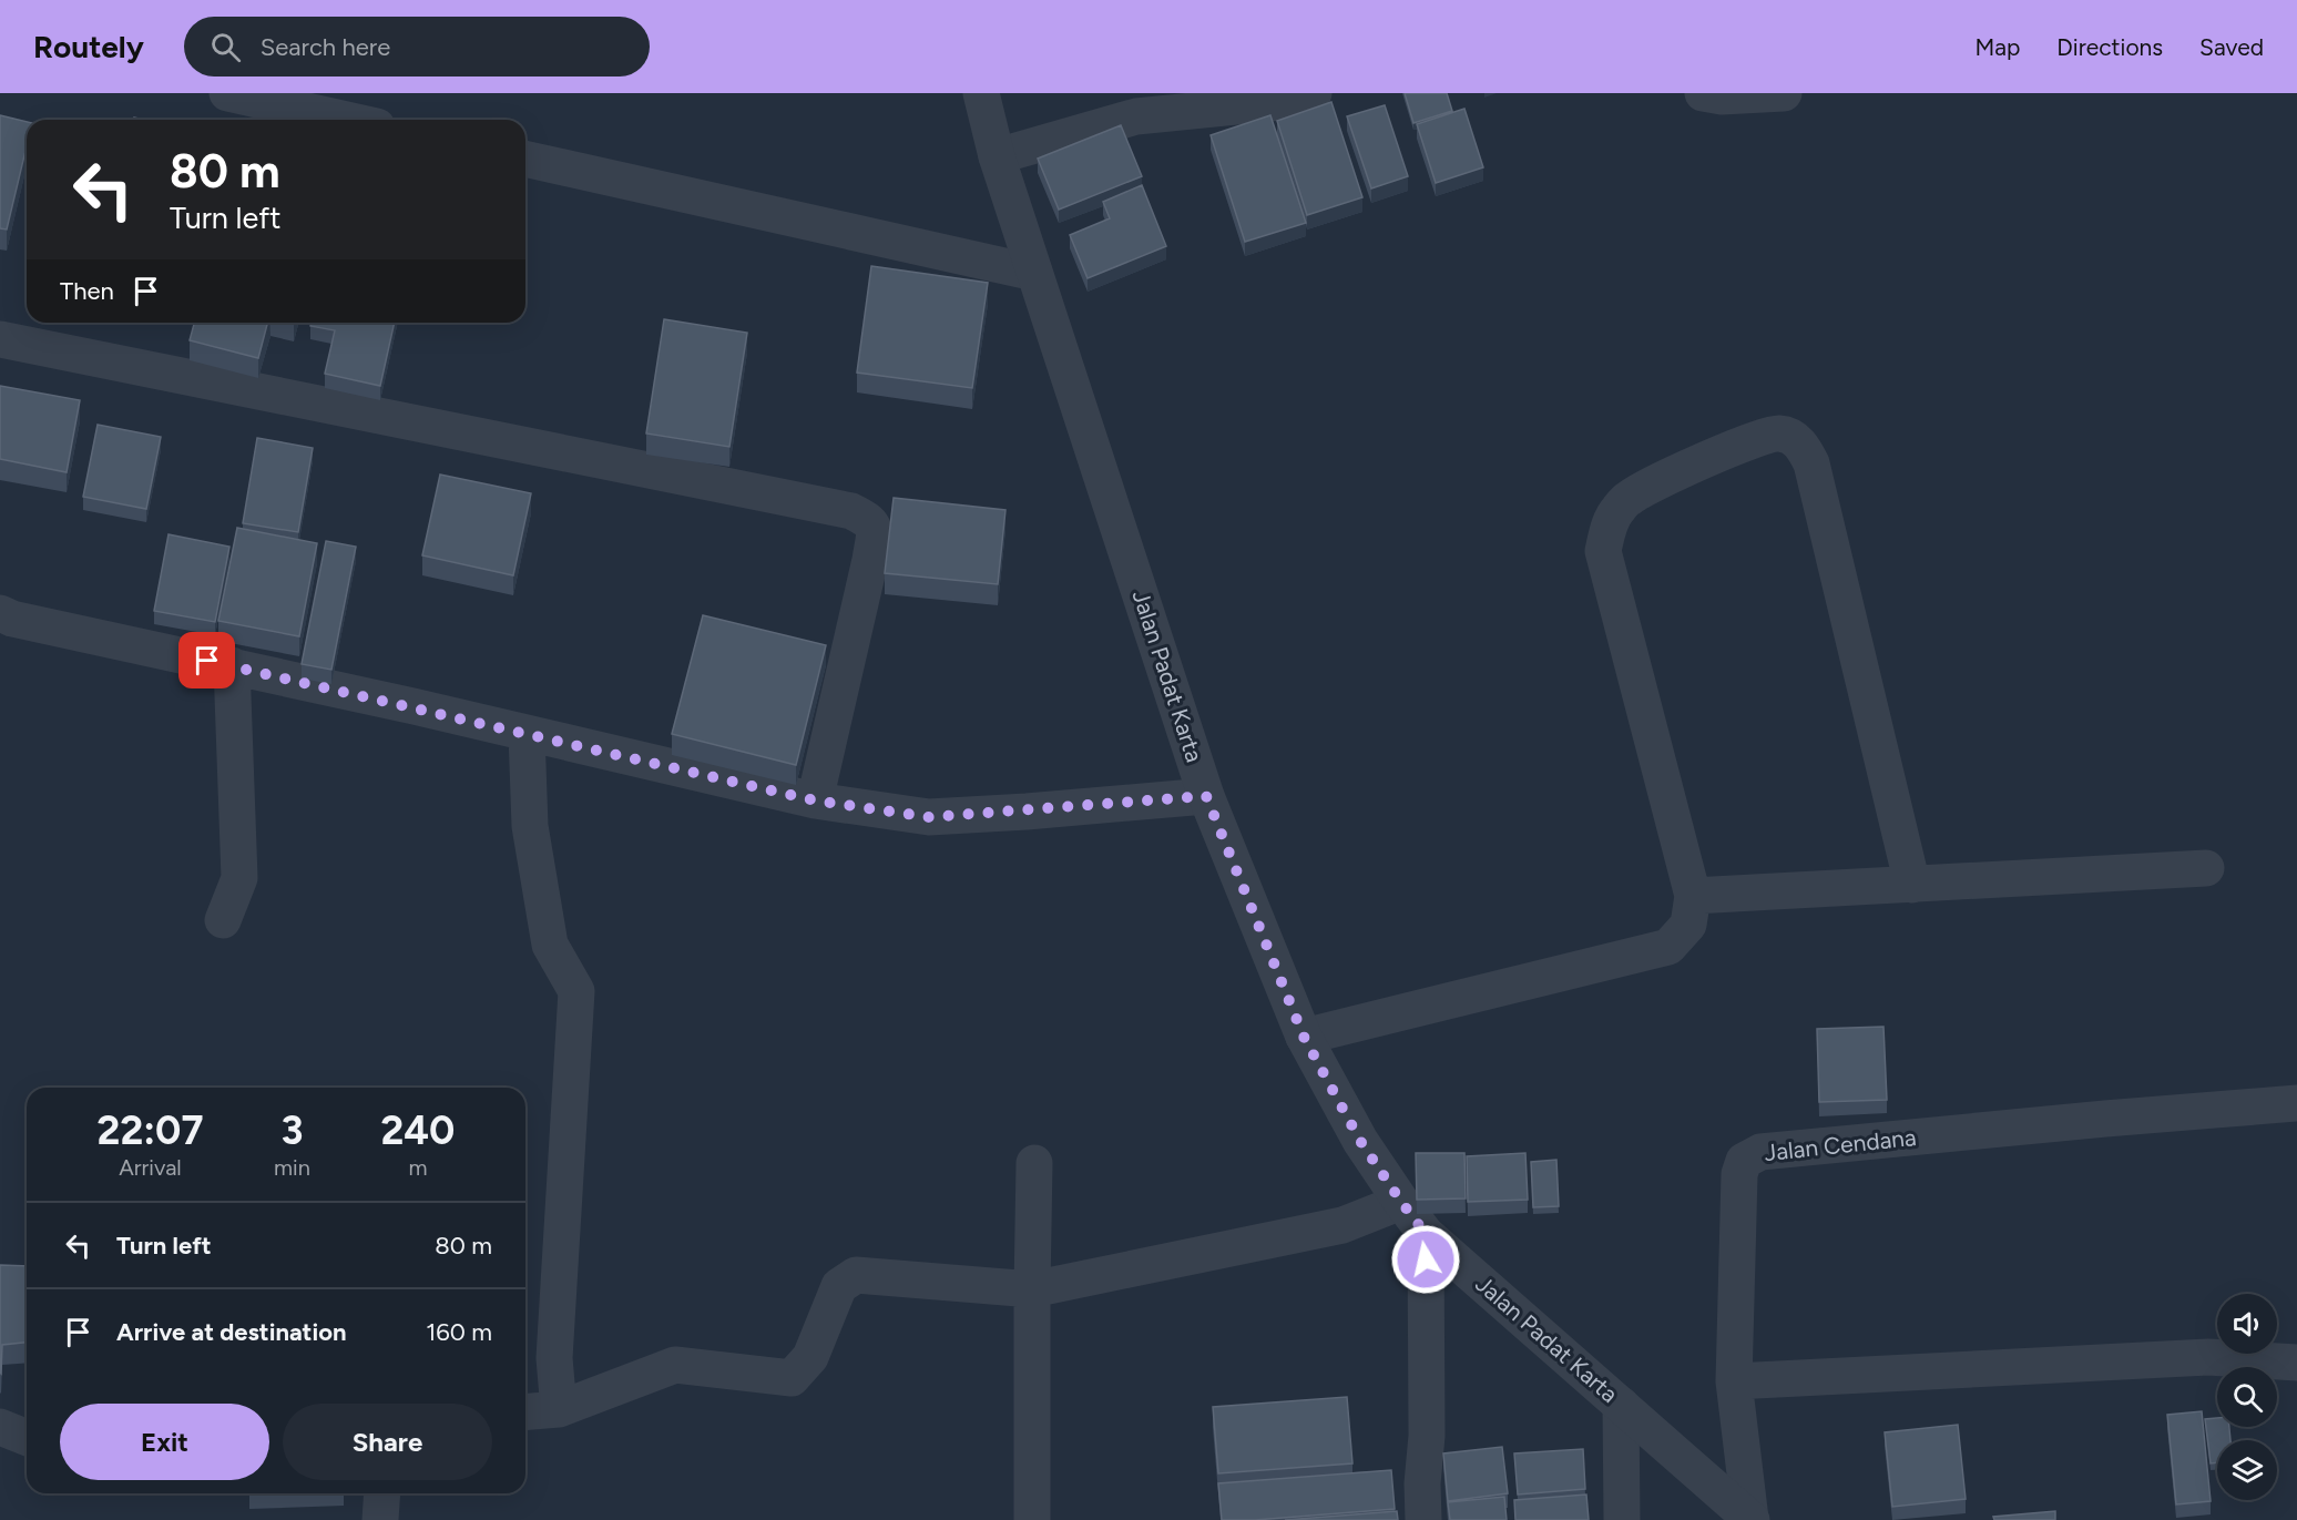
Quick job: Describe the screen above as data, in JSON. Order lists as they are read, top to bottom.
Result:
{
  "streets": {
    "street": ["Jalan Padat Karta", "Jalan Cendana"]
  },
  "crossings": [
    ["Jalan Padat Karta", "Jalan Cendana"]
  ],
  "page": {
    "header": "Routely",
    "search": "Search here",
    "nav": ["Map", "Directions", "Saved"],
    "turn": ["80 m", "Turn left"],
    "then": "Then",
    "eta": [
      "22:07",
      "Arrival",
      "3",
      "min",
      "240",
      "m"
    ],
    "list": [
      {
        "name": "Turn left",
        "value": "80 m"
      },
      {
        "name": "Arrive at destination",
        "value": "160 m"
      }
    ],
    "buttons": ["Exit", "Share"]
  }
}
